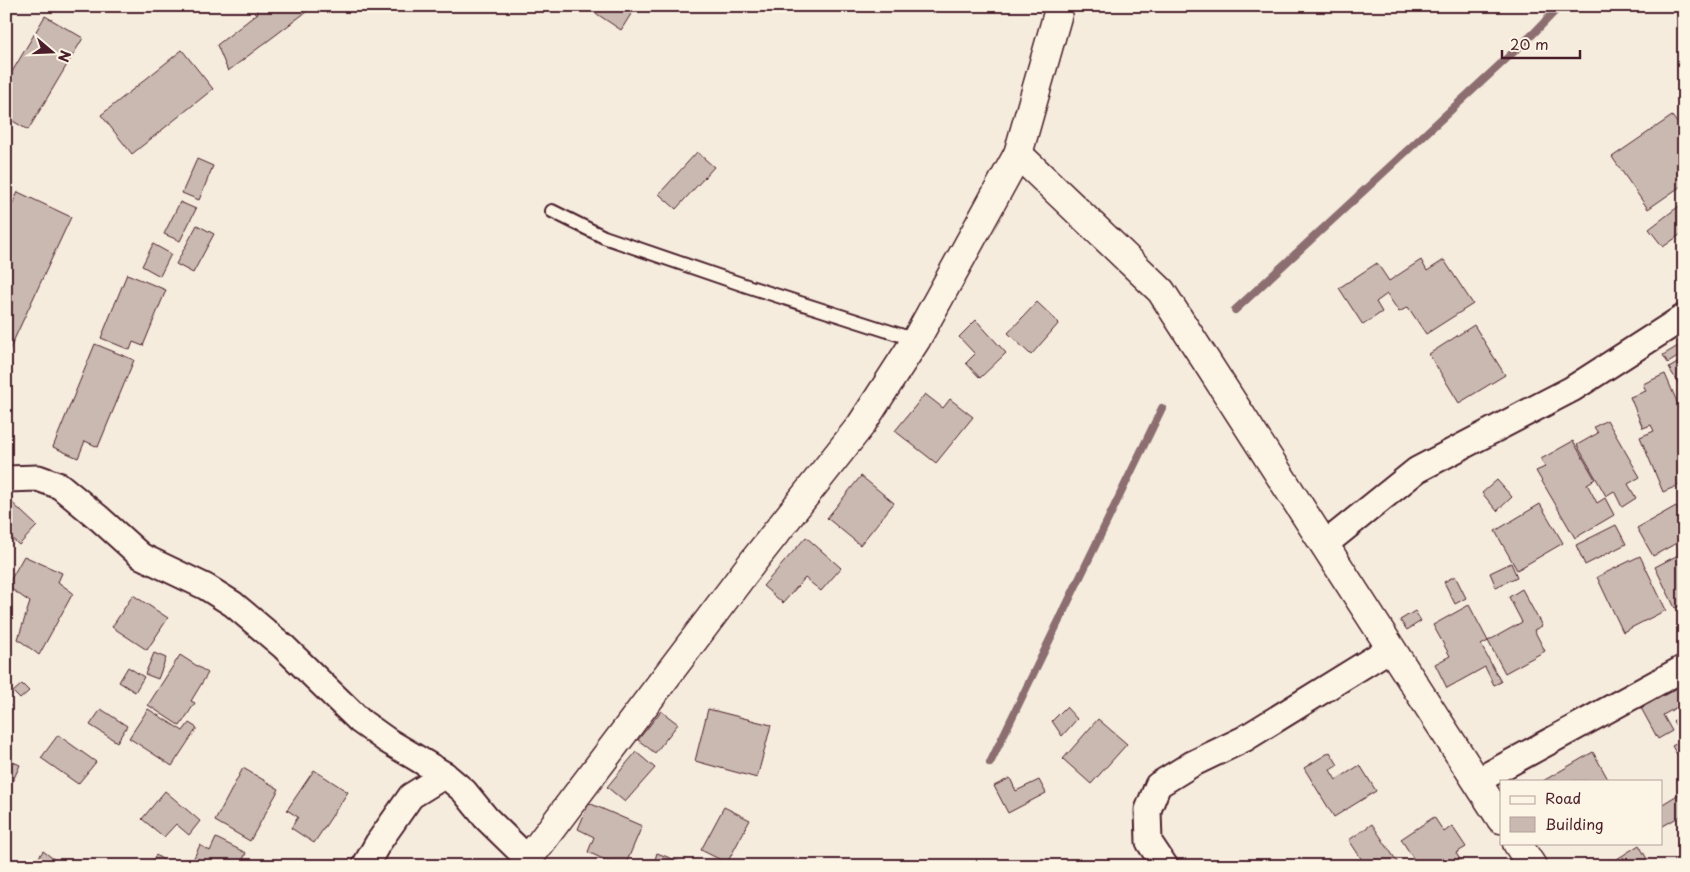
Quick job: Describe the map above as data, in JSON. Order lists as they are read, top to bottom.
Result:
{
  "legend": ["Road", "Building"],
  "scale_bar": "20 m",
  "north": "right"
}
